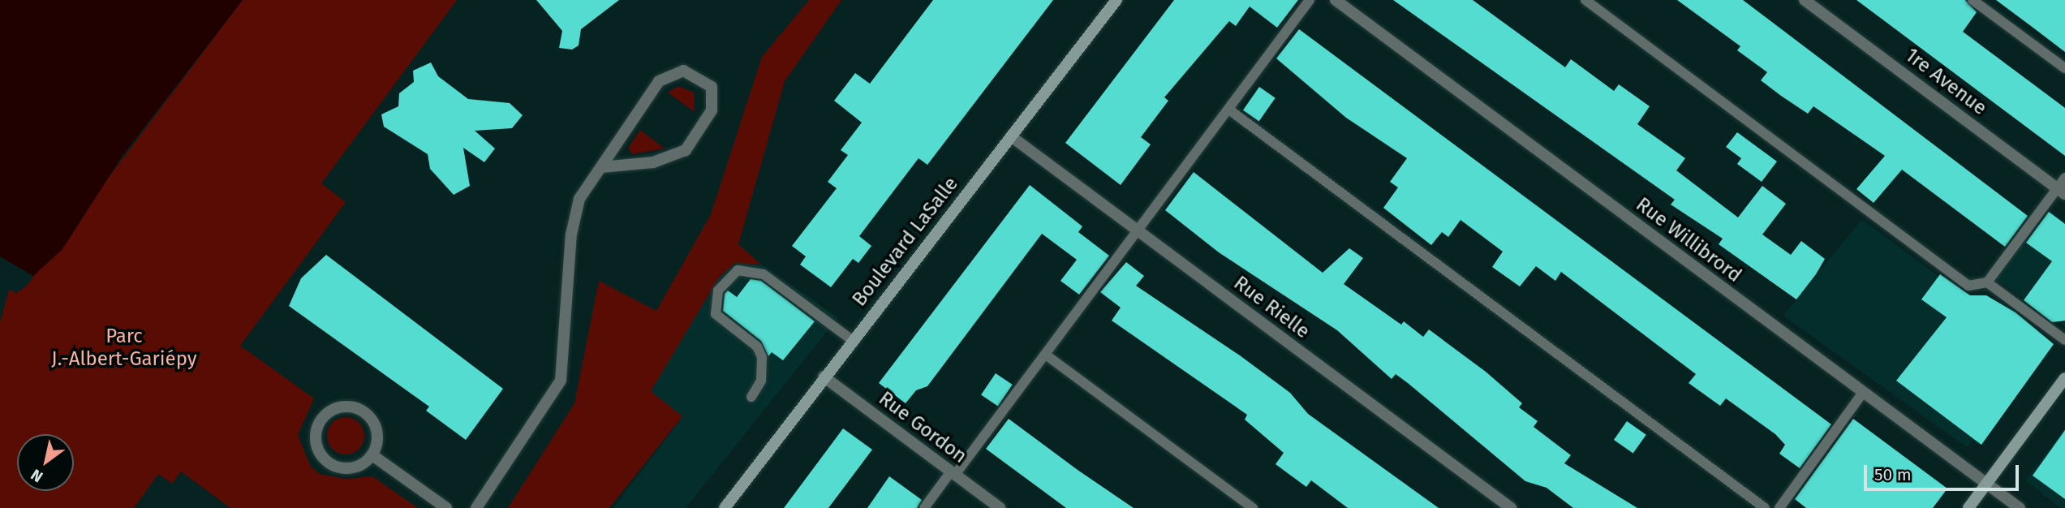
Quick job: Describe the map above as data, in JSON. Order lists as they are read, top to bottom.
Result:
{
  "streets": {
    "main road": ["Boulevard LaSalle"],
    "street": [
      "1re Avenue",
      "Rue Willibrord",
      "Rue Rielle",
      "Rue Gordon"
    ]
  },
  "crossings": [
    ["Boulevard LaSalle", "Rue Rielle"],
    ["Boulevard LaSalle", "Rue Gordon"]
  ],
  "parks": ["Parc J.-Albert-Gariépy"],
  "scale_bar": "50 m",
  "north": "bottom left"
}
